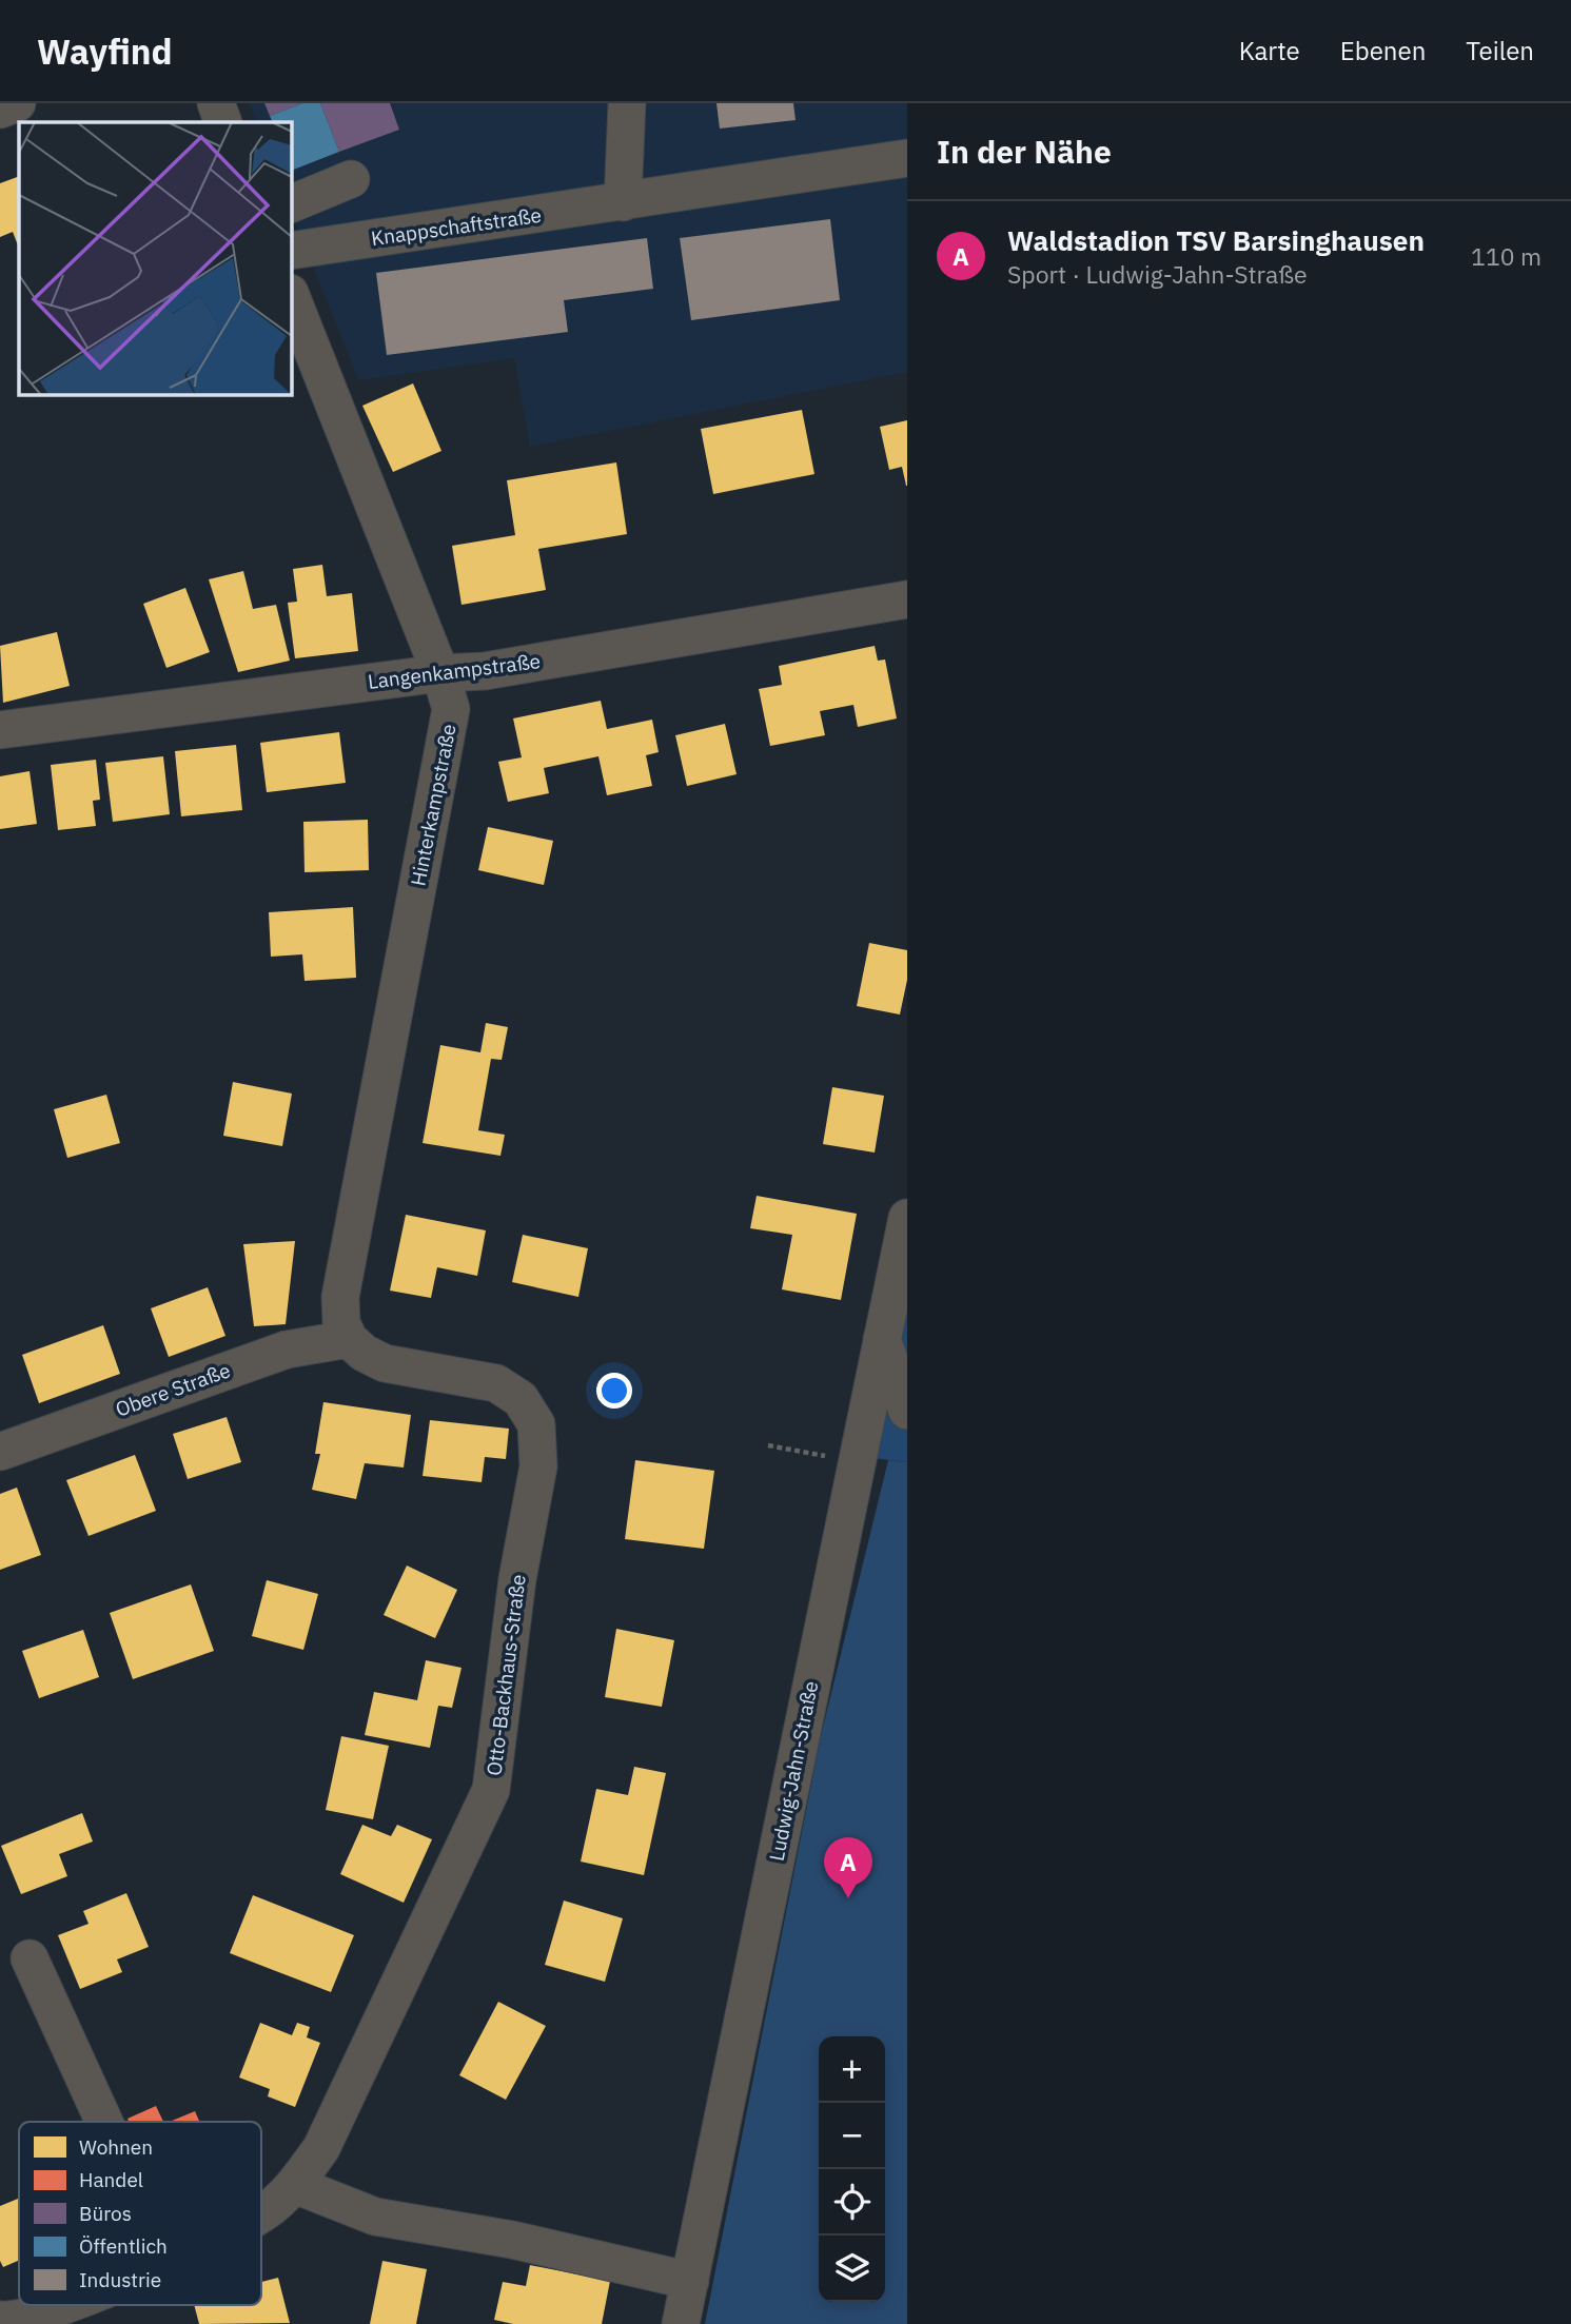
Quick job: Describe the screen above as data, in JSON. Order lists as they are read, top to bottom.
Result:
{
  "streets": {
    "street": [
      "Knappschaftstraße",
      "Langenkampstraße",
      "Hinterkampstraße",
      "Obere Straße",
      "Otto-Backhaus-Straße",
      "Ludwig-Jahn-Straße"
    ]
  },
  "crossings": [
    ["Langenkampstraße", "Hinterkampstraße"],
    ["Hinterkampstraße", "Obere Straße"],
    ["Hinterkampstraße", "Otto-Backhaus-Straße"],
    ["Obere Straße", "Otto-Backhaus-Straße"]
  ],
  "legend": [
    "Wohnen",
    "Handel",
    "Büros",
    "Öffentlich",
    "Industrie"
  ],
  "page": {
    "header": "Wayfind",
    "nav": ["Karte", "Ebenen", "Teilen"],
    "heading": "In der Nähe",
    "list": [
      {
        "mark": "A",
        "name": "Waldstadion TSV Barsinghausen",
        "note": "Sport · Ludwig-Jahn-Straße",
        "value": "110 m"
      }
    ],
    "pins": "A",
    "map_buttons": ["+", "−"]
  }
}
